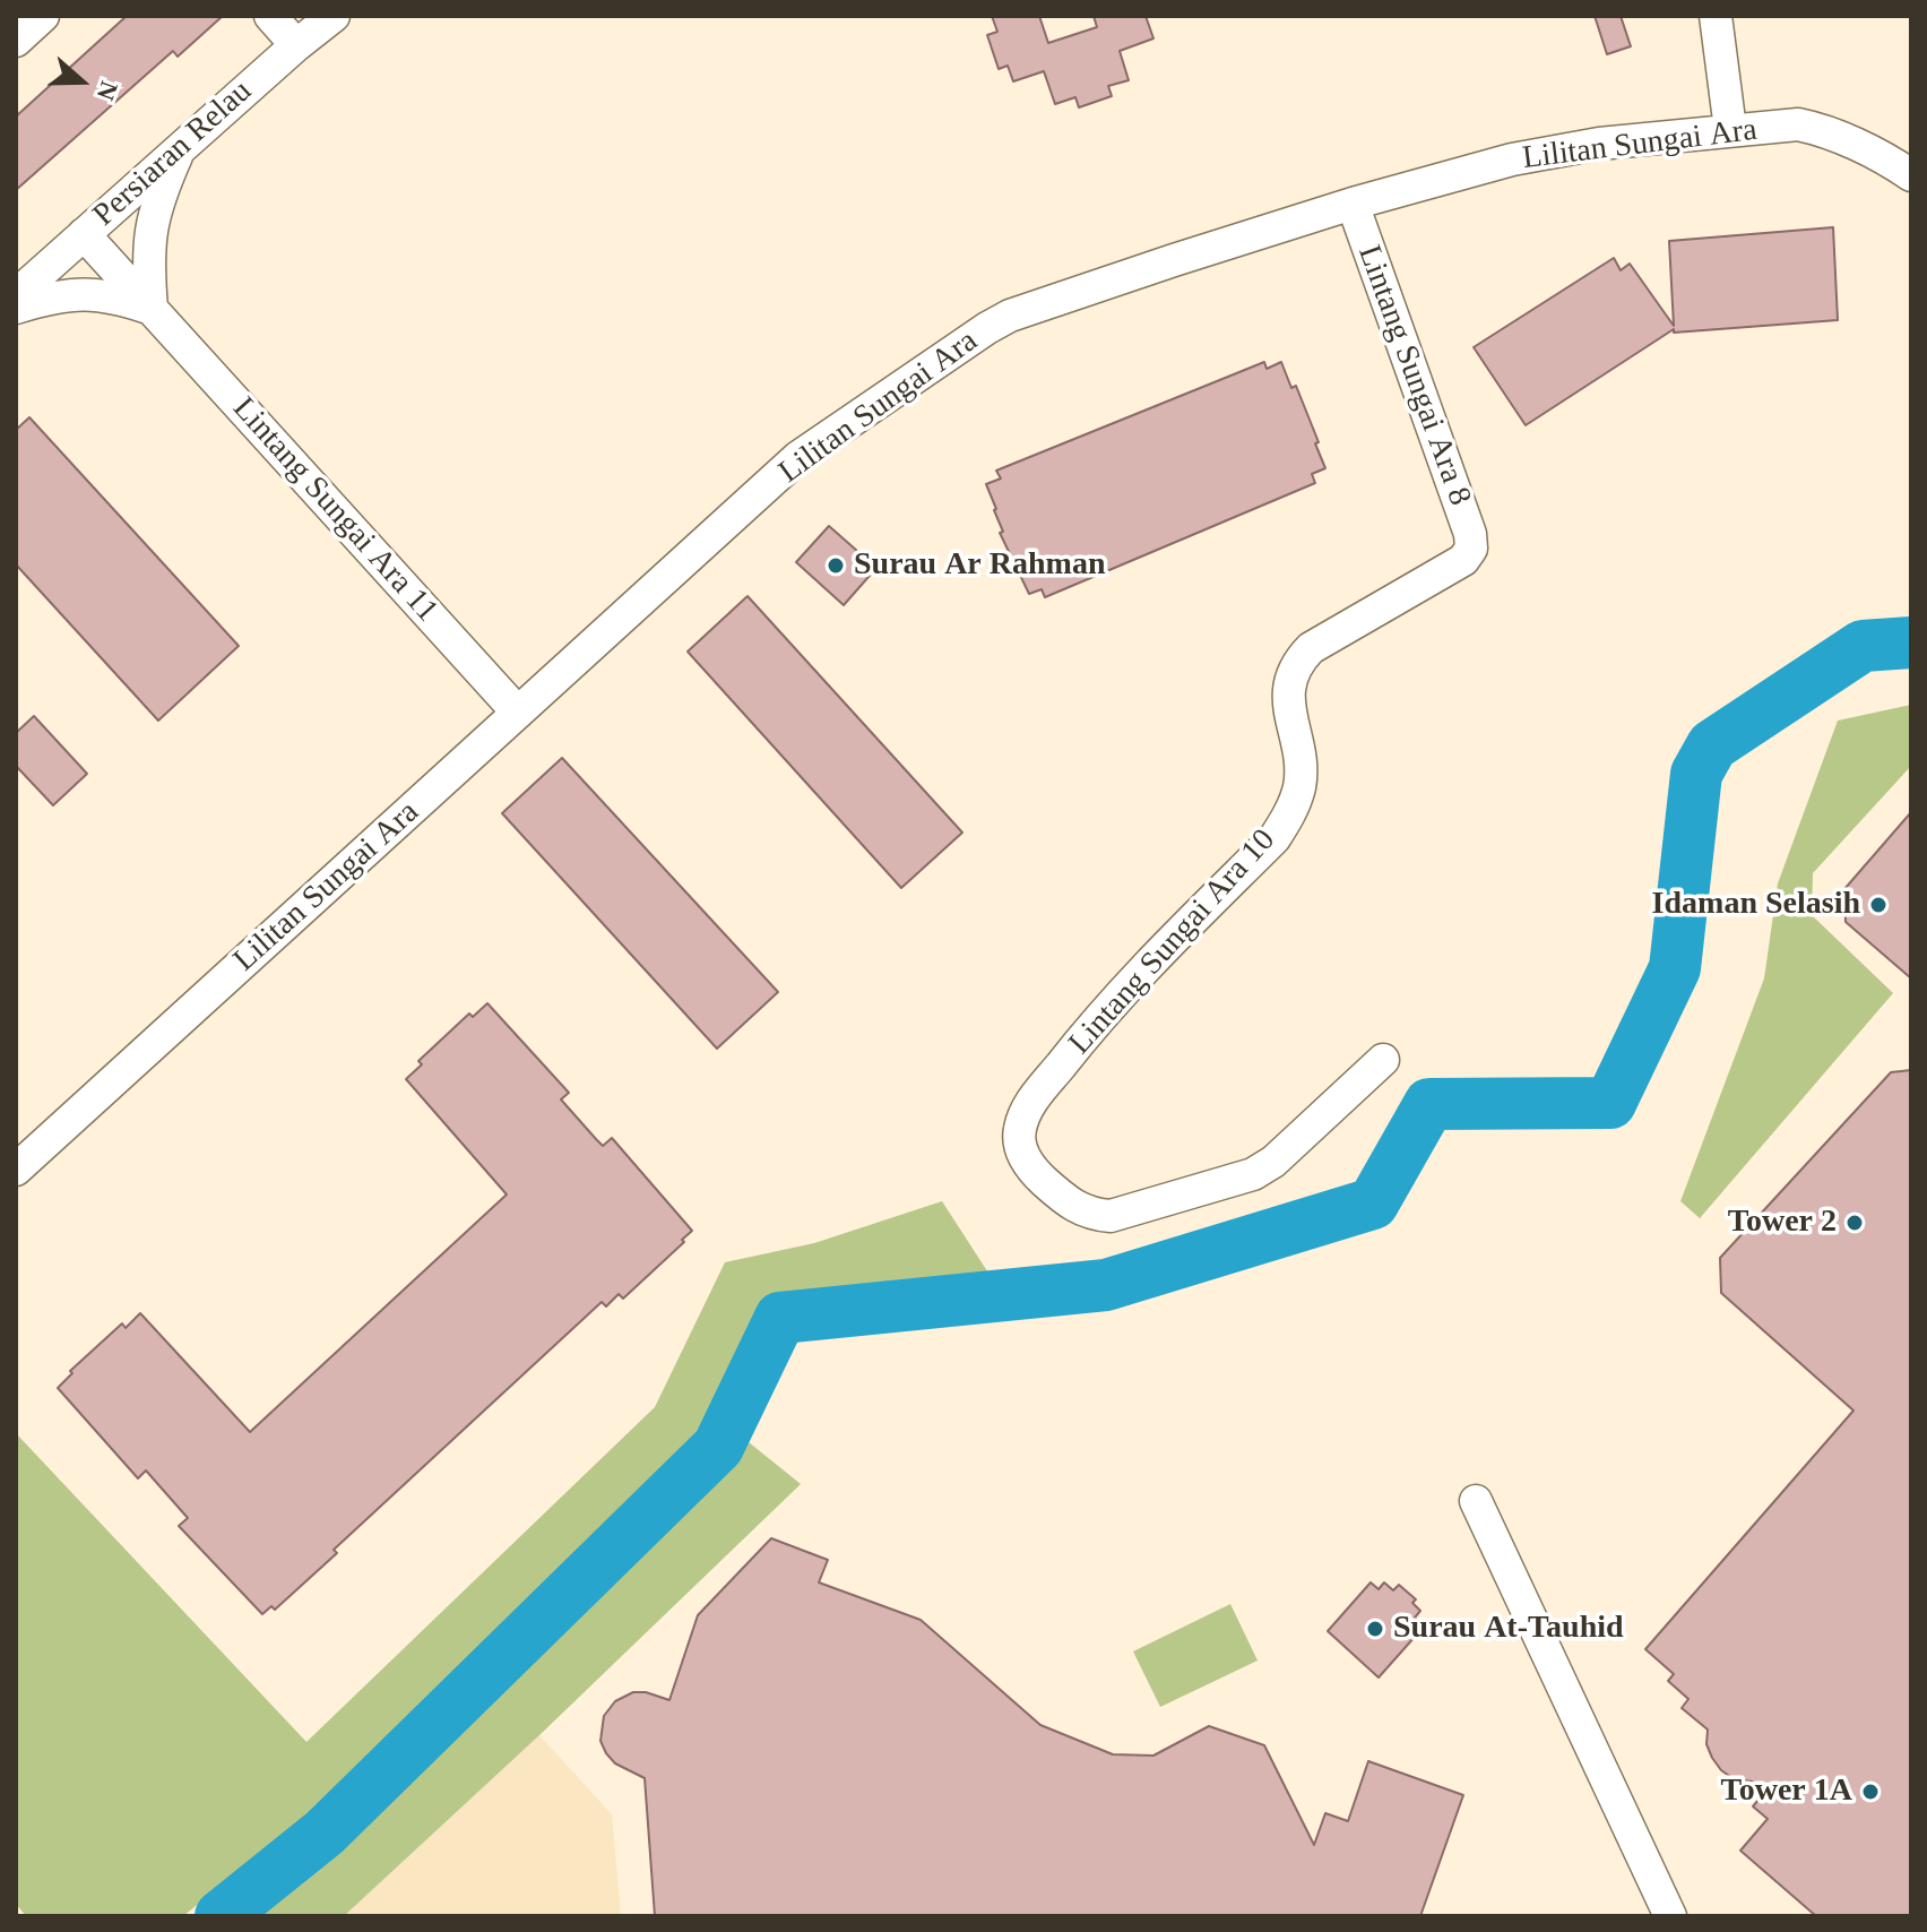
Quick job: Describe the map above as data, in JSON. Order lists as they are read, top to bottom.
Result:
{
  "streets": {
    "street": [
      "Lilitan Sungai Ara",
      "Persiaran Relau",
      "Lintang Sungai Ara 8",
      "Lintang Sungai Ara 11",
      "Lintang Sungai Ara 10"
    ]
  },
  "crossings": [
    ["Lilitan Sungai Ara", "Lintang Sungai Ara 8"],
    ["Lilitan Sungai Ara", "Lintang Sungai Ara 11"],
    ["Persiaran Relau", "Lintang Sungai Ara 11"],
    ["Lintang Sungai Ara 8", "Lintang Sungai Ara 10"]
  ],
  "places": [
    "Surau Ar Rahman",
    "Idaman Selasih",
    "Tower 2",
    "Surau At-Tauhid",
    "Tower 1A"
  ],
  "north": "right"
}
